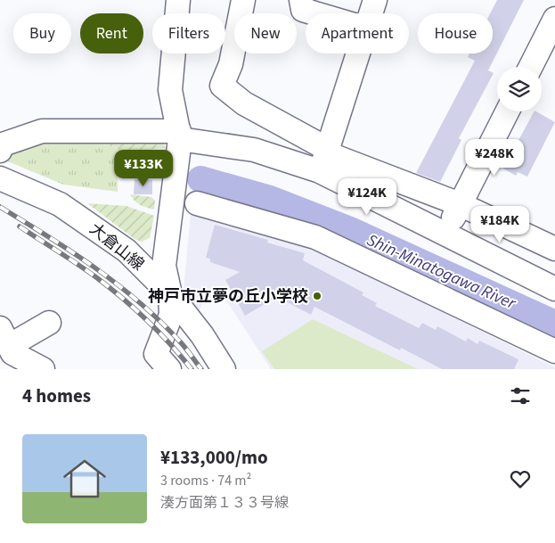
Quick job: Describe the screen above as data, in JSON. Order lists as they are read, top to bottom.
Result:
{
  "streets": {
    "street": ["大倉山線"]
  },
  "water": ["Shin-Minatogawa River"],
  "places": ["神戸市立夢の丘小学校"],
  "page": {
    "chip": [
      "Buy",
      "Rent",
      "Filters",
      "New",
      "Apartment",
      "House"
    ],
    "price": [
      "¥248K",
      "¥133K",
      "¥124K",
      "¥184K"
    ],
    "heading": "4 homes",
    "list": [
      {
        "name": "¥133,000/mo",
        "note": "3 rooms · 74 m² · 湊方面第１３３号線"
      }
    ]
  }
}
